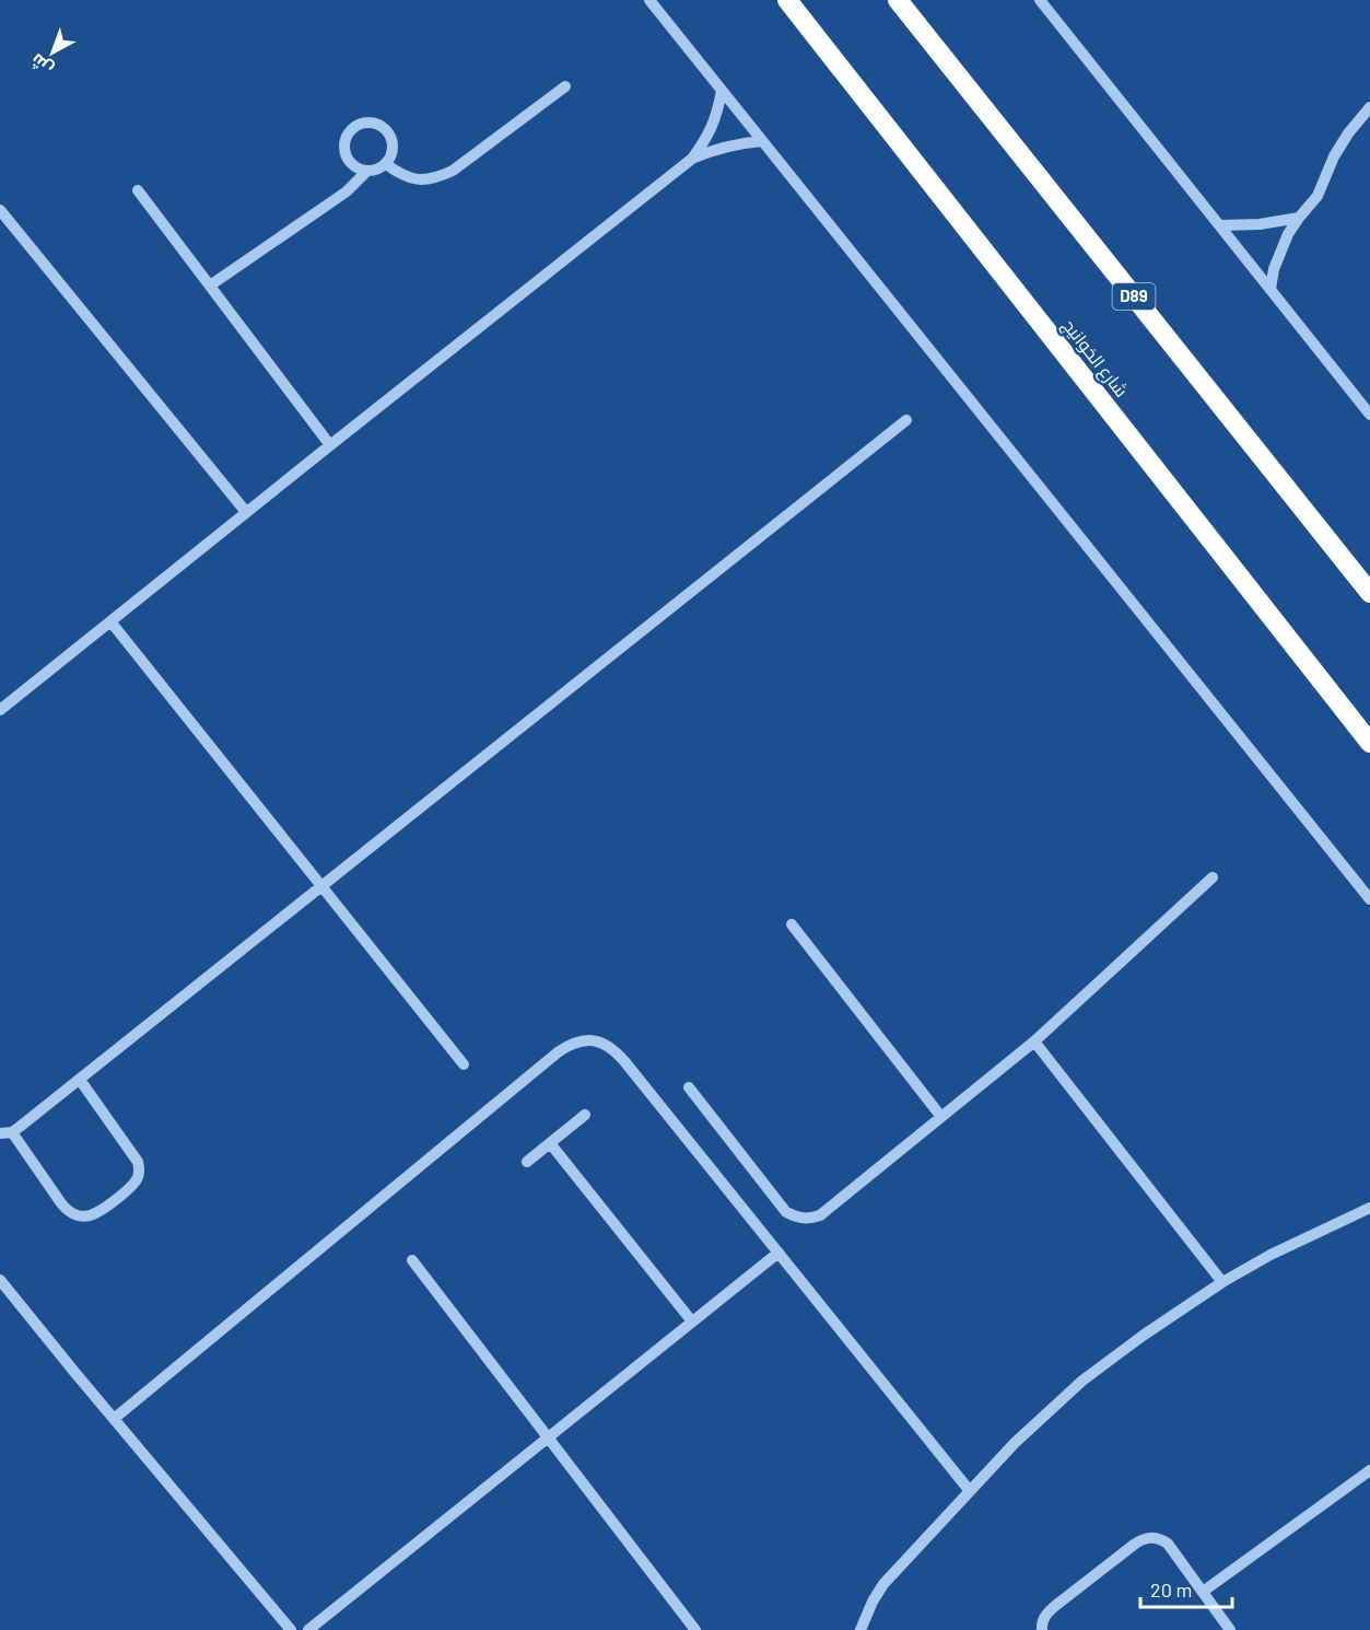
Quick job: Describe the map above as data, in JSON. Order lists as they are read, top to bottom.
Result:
{
  "streets": {
    "highway": ["D89", "شارع الخوانيج"]
  },
  "scale_bar": "20 m",
  "north": "bottom left"
}
